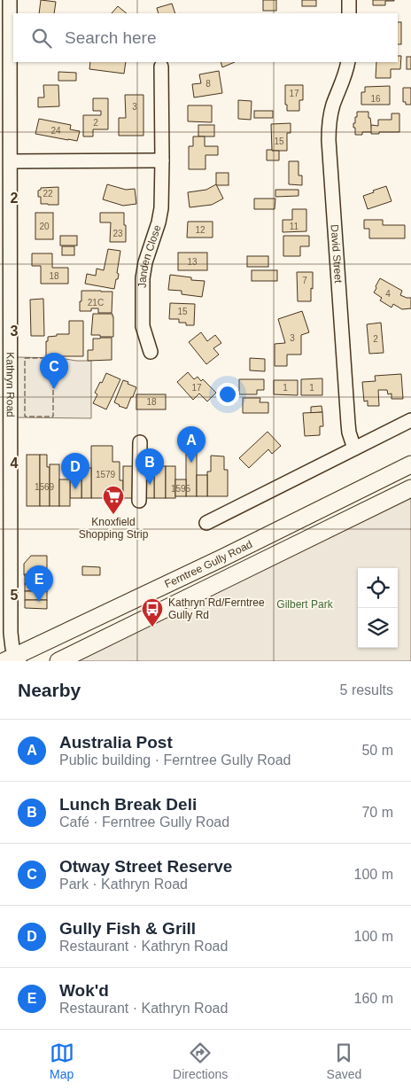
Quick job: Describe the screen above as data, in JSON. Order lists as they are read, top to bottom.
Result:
{
  "streets": {
    "main road": ["Ferntree Gully Road"],
    "street": ["David Street", "Janden Close", "Kathryn Road"]
  },
  "crossings": [
    ["Kathryn Road", "Ferntree Gully Road"]
  ],
  "parks": ["Gilbert Park"],
  "places": {
    "supermarket": ["Knoxfield Shopping Strip"],
    "bus stop": ["Kathryn Rd/Ferntree Gully Rd"]
  },
  "house_numbers": [
    "8",
    "17",
    "16",
    "3",
    "2",
    "24",
    "15",
    "22",
    "20",
    "11",
    "12",
    "23",
    "13",
    "18",
    "7",
    "4",
    "21C",
    "15",
    "3",
    "2",
    "17",
    "1",
    "1",
    "18",
    "1579",
    "1569",
    "1595"
  ],
  "page": {
    "search": "Search here",
    "pins": [
      "C",
      "A",
      "B",
      "D",
      "E"
    ],
    "heading": ["Nearby", "5 results"],
    "list": [
      {
        "mark": "A",
        "name": "Australia Post",
        "note": "Public building · Ferntree Gully Road",
        "value": "50 m"
      },
      {
        "mark": "B",
        "name": "Lunch Break Deli",
        "note": "Café · Ferntree Gully Road",
        "value": "70 m"
      },
      {
        "mark": "C",
        "name": "Otway Street Reserve",
        "note": "Park · Kathryn Road",
        "value": "100 m"
      },
      {
        "mark": "D",
        "name": "Gully Fish & Grill",
        "note": "Restaurant · Kathryn Road",
        "value": "100 m"
      },
      {
        "mark": "E",
        "name": "Wok'd",
        "note": "Restaurant · Kathryn Road",
        "value": "160 m"
      }
    ],
    "nav": ["Map", "Directions", "Saved"]
  },
  "grid": {
    "rows": [
      "2",
      "3",
      "4",
      "5"
    ]
  }
}
